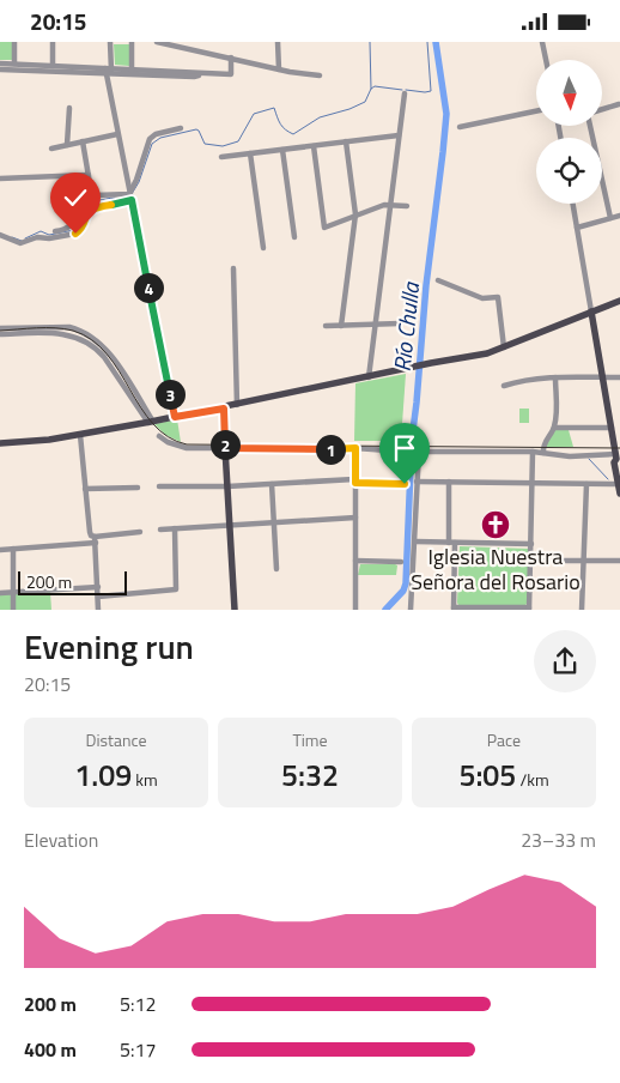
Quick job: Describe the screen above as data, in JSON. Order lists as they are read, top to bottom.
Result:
{
  "water": ["Río Chulla"],
  "places": {
    "church": ["Iglesia Nuestra Señora del Rosario"]
  },
  "scale_bar": "200 m",
  "north": "bottom",
  "page": {
    "status": "20:15",
    "pins": [
      "4",
      "3",
      "2",
      "1"
    ],
    "scale": "200 m",
    "heading": ["Evening run", "20:15"],
    "stats": [
      ["Distance", "1.09 km"],
      ["Time", "5:32"],
      ["Pace", "5:05 /km"]
    ],
    "chart": ["Elevation", "23–33 m"],
    "list": [
      {
        "name": "200 m",
        "note": "5:12"
      },
      {
        "name": "400 m",
        "note": "5:17"
      }
    ]
  }
}
